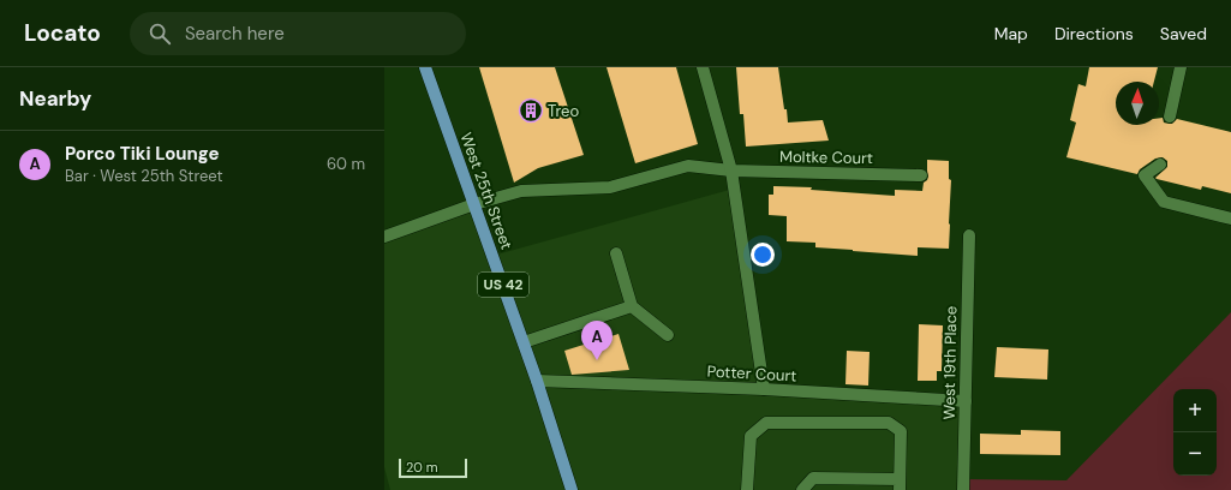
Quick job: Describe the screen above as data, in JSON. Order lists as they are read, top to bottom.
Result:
{
  "streets": {
    "main road": ["West 25th Street", "US 42"],
    "street": ["Moltke Court", "West 19th Place", "Potter Court"]
  },
  "crossings": [
    ["Moltke Court", "West 25th Street"],
    ["West 25th Street", "Potter Court"],
    ["West 19th Place", "Potter Court"]
  ],
  "places": {
    "building": ["Treo"]
  },
  "scale_bar": "20 m",
  "north": "top",
  "page": {
    "header": "Locato",
    "search": "Search here",
    "nav": ["Map", "Directions", "Saved"],
    "heading": "Nearby",
    "list": [
      {
        "mark": "A",
        "name": "Porco Tiki Lounge",
        "note": "Bar · West 25th Street",
        "value": "60 m"
      }
    ],
    "pins": "A",
    "map_buttons": ["+", "−"],
    "scale": "20 m"
  }
}
